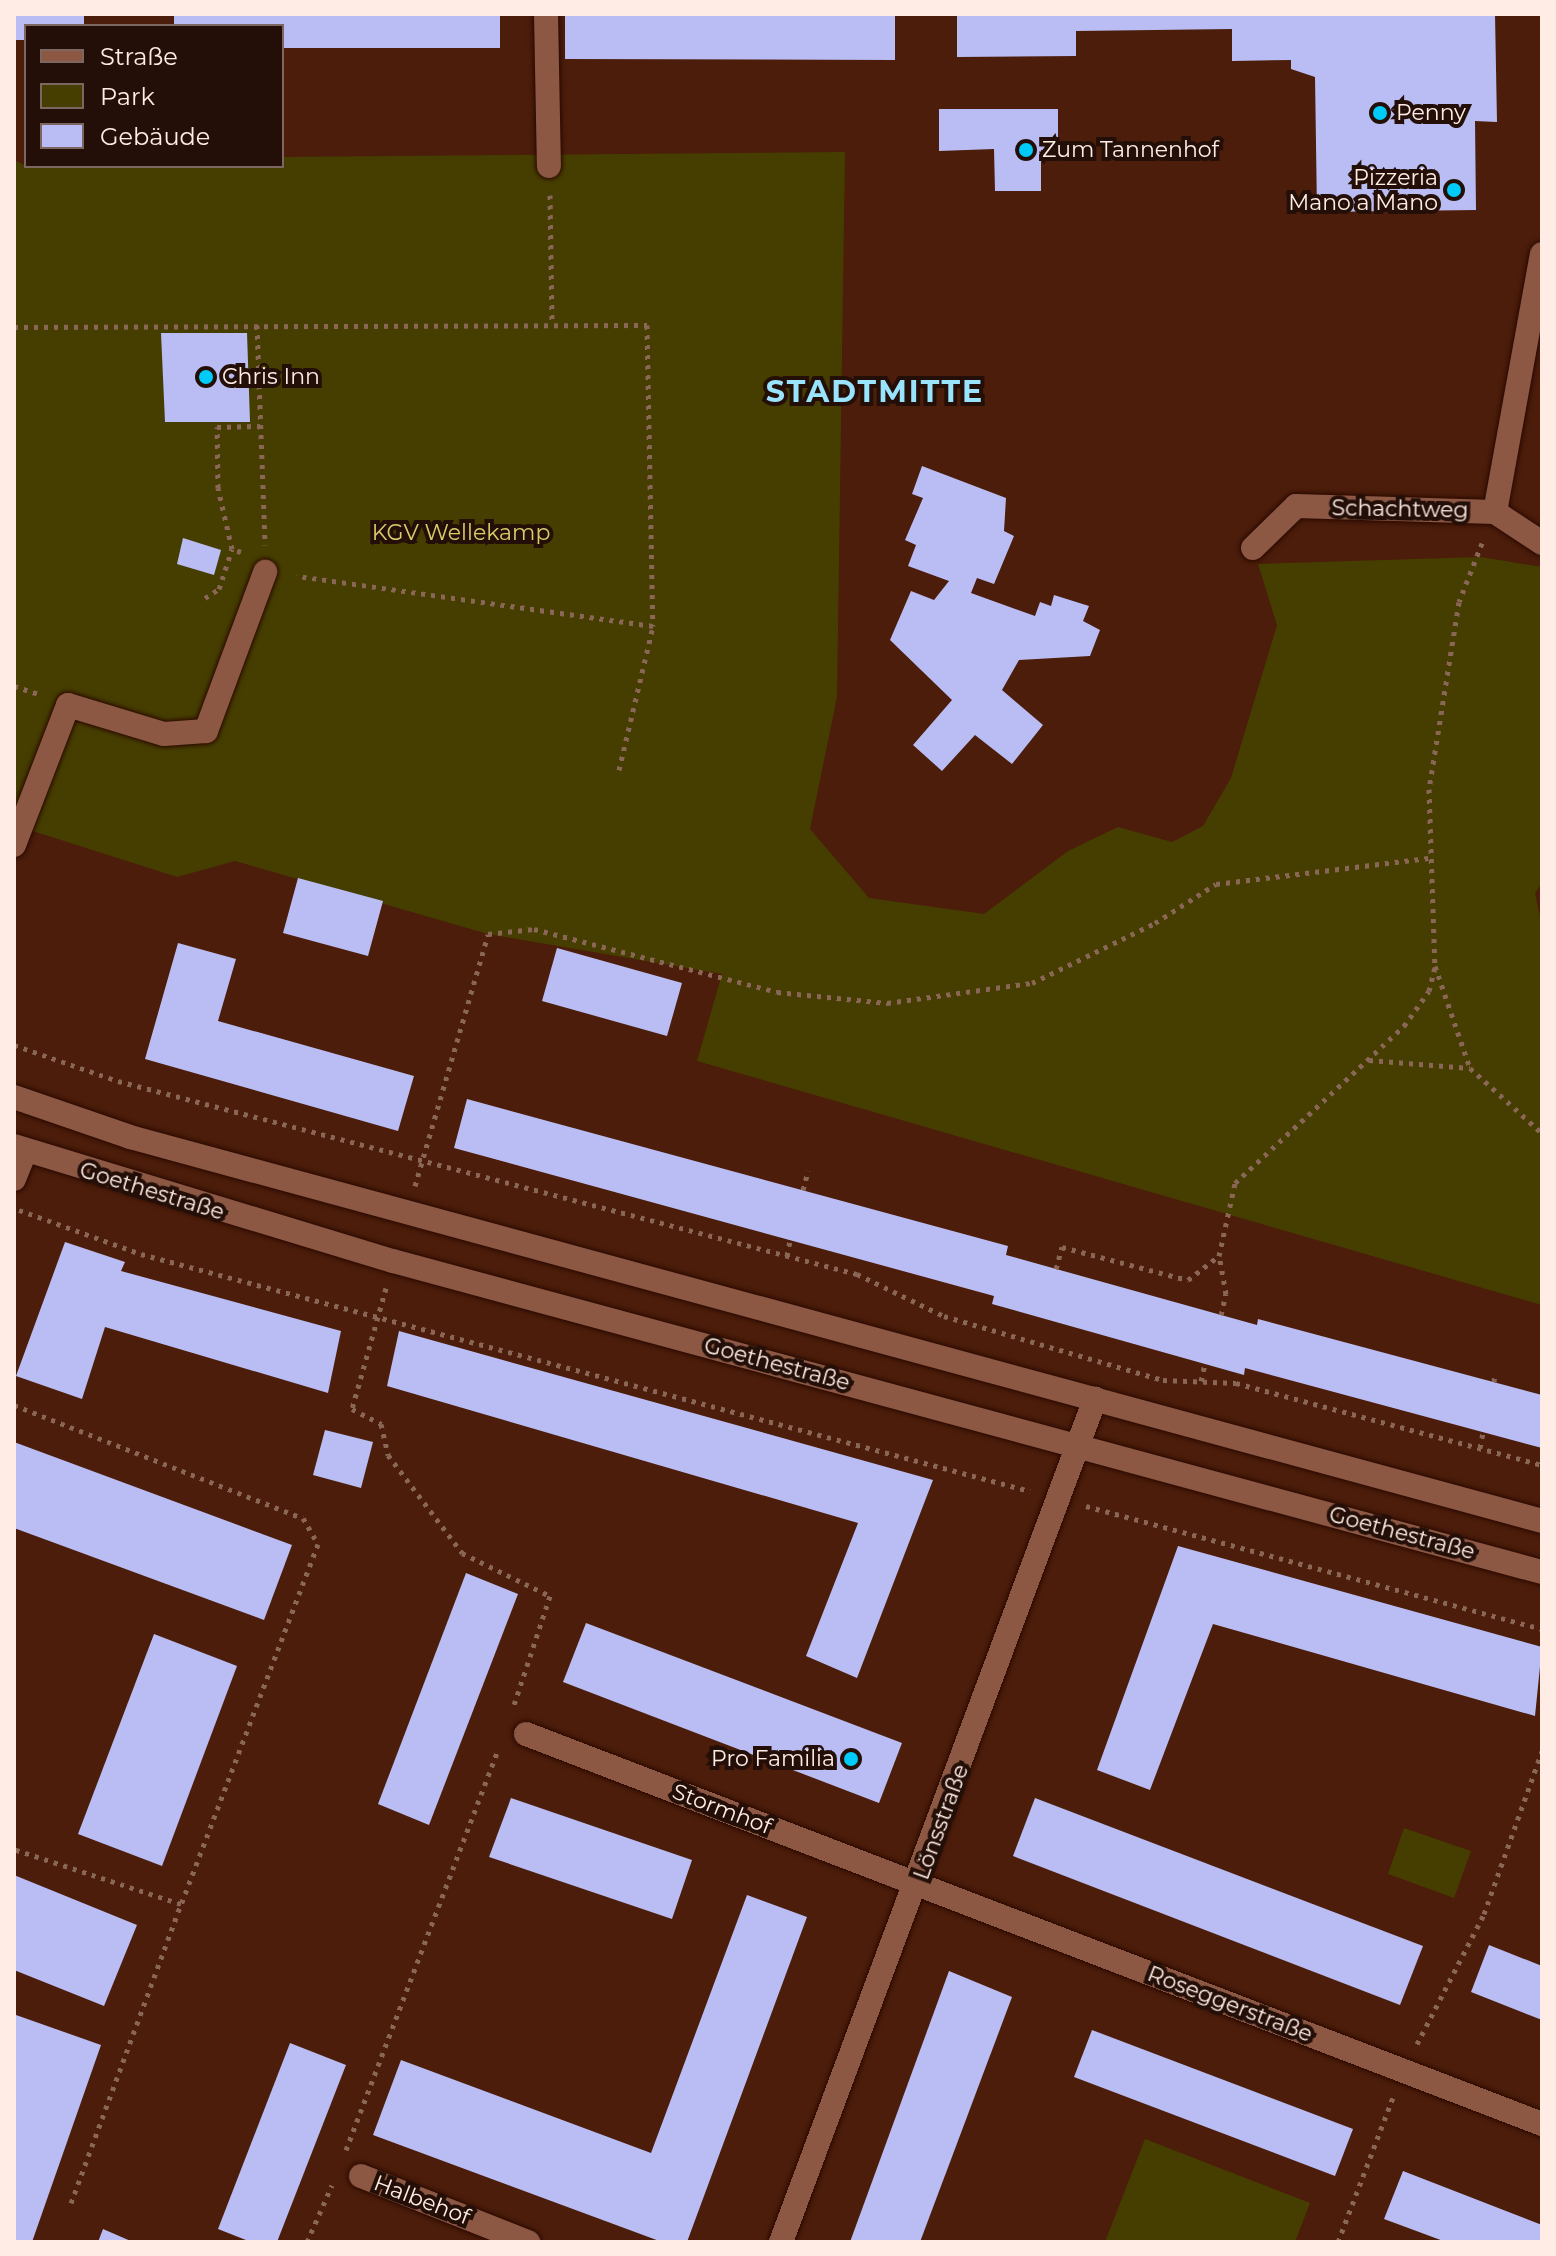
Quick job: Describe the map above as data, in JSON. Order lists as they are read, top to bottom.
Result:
{
  "streets": {
    "street": [
      "Schachtweg",
      "Goethestraße",
      "Stormhof",
      "Lönsstraße",
      "Roseggerstraße",
      "Halbehof"
    ]
  },
  "crossings": [
    ["Goethestraße", "Lönsstraße"],
    ["Stormhof", "Lönsstraße"],
    ["Stormhof", "Roseggerstraße"],
    ["Lönsstraße", "Roseggerstraße"]
  ],
  "districts": ["STADTMITTE"],
  "parks": ["KGV Wellekamp"],
  "places": [
    "Penny",
    "Zum Tannenhof",
    "Pizzeria Mano a Mano",
    "Chris Inn",
    "Pro Familia"
  ],
  "legend": ["Straße", "Park", "Gebäude"]
}
